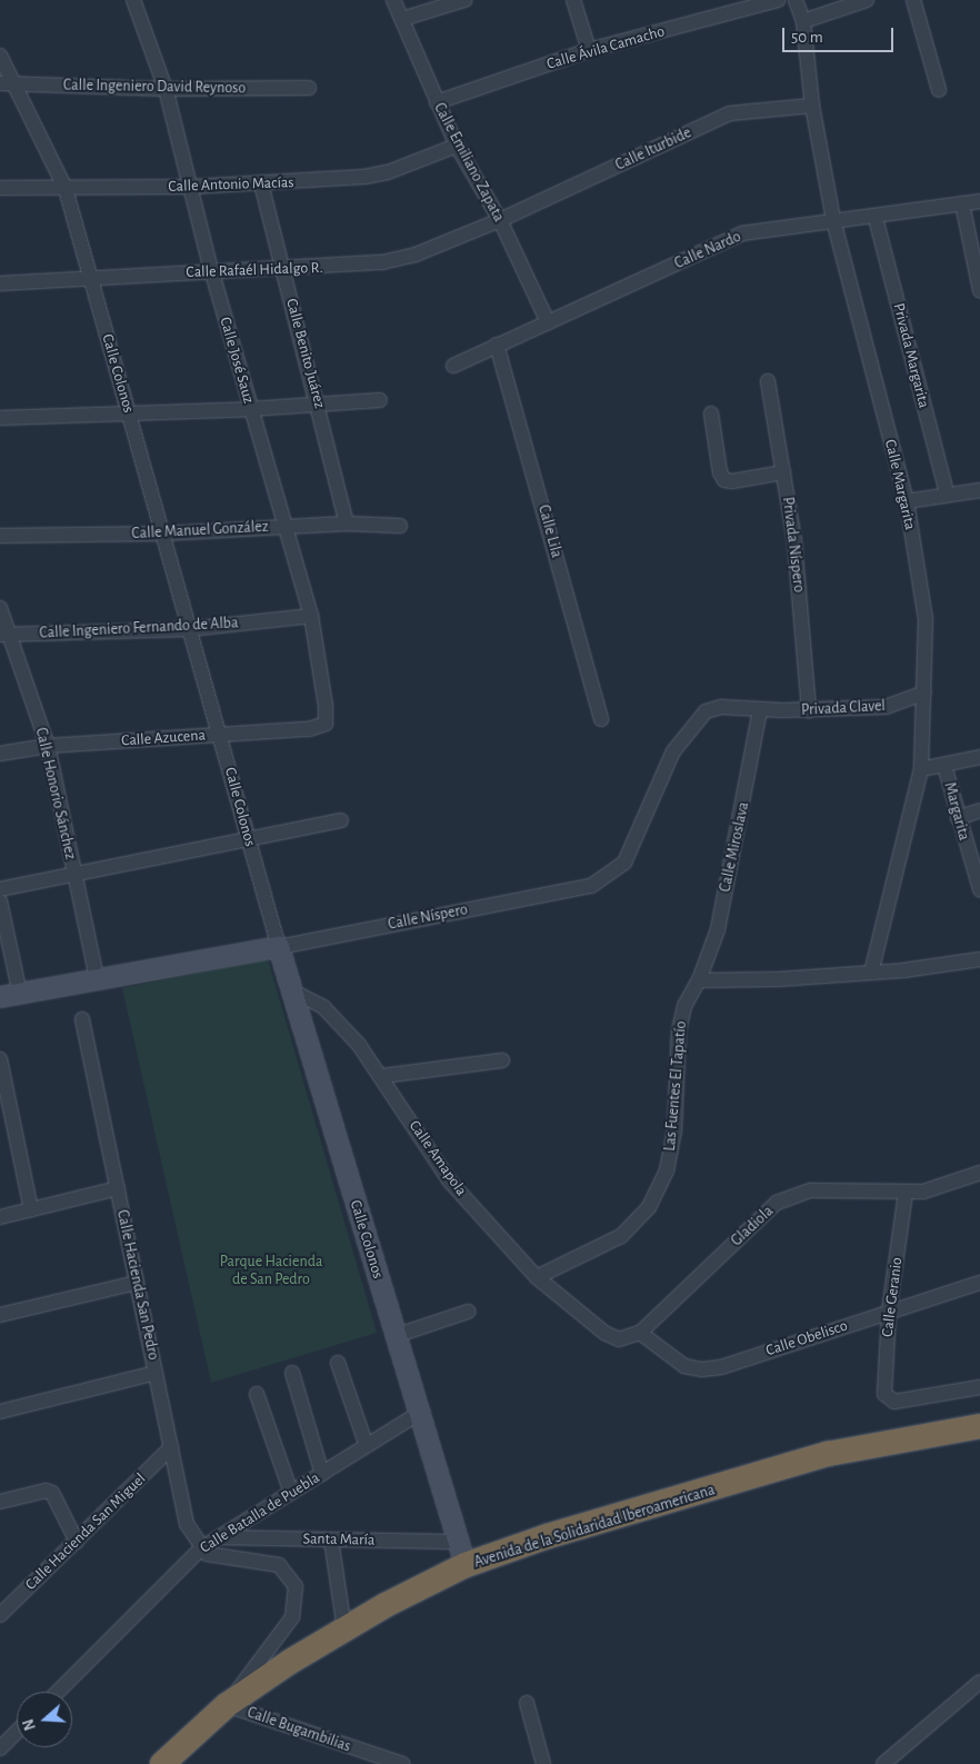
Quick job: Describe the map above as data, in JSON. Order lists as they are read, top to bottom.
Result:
{
  "streets": {
    "highway": ["Avenida de la Solidaridad Iberoamericana"],
    "street": [
      "Calle Ávila Camacho",
      "Calle Ingeniero David Reynoso",
      "Calle Iturbide",
      "Calle Emiliano Zapata",
      "Calle Antonio Macías",
      "Calle Nardo",
      "Calle Rafaél Hidalgo R.",
      "Calle Benito Juárez",
      "Privada Margarita",
      "Calle José Sauz",
      "Calle Colonos",
      "Calle Margarita",
      "Calle Manuel González",
      "Calle Lila",
      "Privada Níspero",
      "Calle Ingeniero Fernando de Alba",
      "Privada Clavel",
      "Calle Azucena",
      "Calle Honorio Sánchez",
      "Margarita",
      "Calle Miroslava",
      "Calle Níspero",
      "Las Fuentes El Tapatío",
      "Calle Amapola",
      "Gladiola",
      "Calle Hacienda San Pedro",
      "Calle Geranio",
      "Calle Obelisco",
      "Calle Batalla de Puebla",
      "Calle Hacienda San Miguel",
      "Santa María",
      "Calle Bugambilias"
    ]
  },
  "crossings": [
    ["Calle Ávila Camacho", "Calle Emiliano Zapata"],
    ["Calle Ingeniero David Reynoso", "Calle José Sauz"],
    ["Calle Ingeniero David Reynoso", "Calle Colonos"],
    ["Calle Iturbide", "Calle Emiliano Zapata"],
    ["Calle Iturbide", "Calle Rafaél Hidalgo R."],
    ["Calle Iturbide", "Calle Margarita"],
    ["Calle Emiliano Zapata", "Calle Antonio Macías"],
    ["Calle Emiliano Zapata", "Calle Nardo"],
    ["Calle Emiliano Zapata", "Calle Rafaél Hidalgo R."],
    ["Calle Antonio Macías", "Calle Benito Juárez"],
    ["Calle Antonio Macías", "Calle José Sauz"],
    ["Calle Antonio Macías", "Calle Colonos"],
    ["Calle Nardo", "Privada Margarita"],
    ["Calle Nardo", "Calle Margarita"],
    ["Calle Nardo", "Calle Lila"],
    ["Calle Rafaél Hidalgo R.", "Calle Benito Juárez"],
    ["Calle Rafaél Hidalgo R.", "Calle José Sauz"],
    ["Calle Rafaél Hidalgo R.", "Calle Colonos"],
    ["Calle Benito Juárez", "Calle Manuel González"],
    ["Calle José Sauz", "Calle Manuel González"],
    ["Calle José Sauz", "Calle Ingeniero Fernando de Alba"],
    ["Calle José Sauz", "Calle Azucena"],
    ["Calle Colonos", "Calle Manuel González"],
    ["Calle Colonos", "Calle Ingeniero Fernando de Alba"],
    ["Calle Colonos", "Calle Azucena"],
    ["Calle Colonos", "Calle Níspero"],
    ["Calle Colonos", "Calle Amapola"],
    ["Calle Colonos", "Calle Batalla de Puebla"],
    ["Calle Colonos", "Avenida de la Solidaridad Iberoamericana"],
    ["Calle Colonos", "Santa María"],
    ["Calle Margarita", "Privada Clavel"],
    ["Privada Níspero", "Privada Clavel"],
    ["Calle Ingeniero Fernando de Alba", "Calle Honorio Sánchez"],
    ["Privada Clavel", "Calle Miroslava"],
    ["Privada Clavel", "Calle Níspero"],
    ["Calle Azucena", "Calle Honorio Sánchez"],
    ["Calle Honorio Sánchez", "Calle Níspero"],
    ["Calle Miroslava", "Calle Níspero"],
    ["Calle Miroslava", "Las Fuentes El Tapatío"],
    ["Las Fuentes El Tapatío", "Calle Amapola"],
    ["Calle Amapola", "Gladiola"],
    ["Gladiola", "Calle Geranio"],
    ["Gladiola", "Calle Obelisco"],
    ["Calle Hacienda San Pedro", "Calle Batalla de Puebla"],
    ["Calle Hacienda San Pedro", "Calle Hacienda San Miguel"],
    ["Calle Geranio", "Calle Obelisco"],
    ["Calle Batalla de Puebla", "Santa María"],
    ["Avenida de la Solidaridad Iberoamericana", "Santa María"],
    ["Avenida de la Solidaridad Iberoamericana", "Calle Bugambilias"]
  ],
  "parks": ["Parque Hacienda de San Pedro"],
  "scale_bar": "50 m",
  "north": "left"
}
